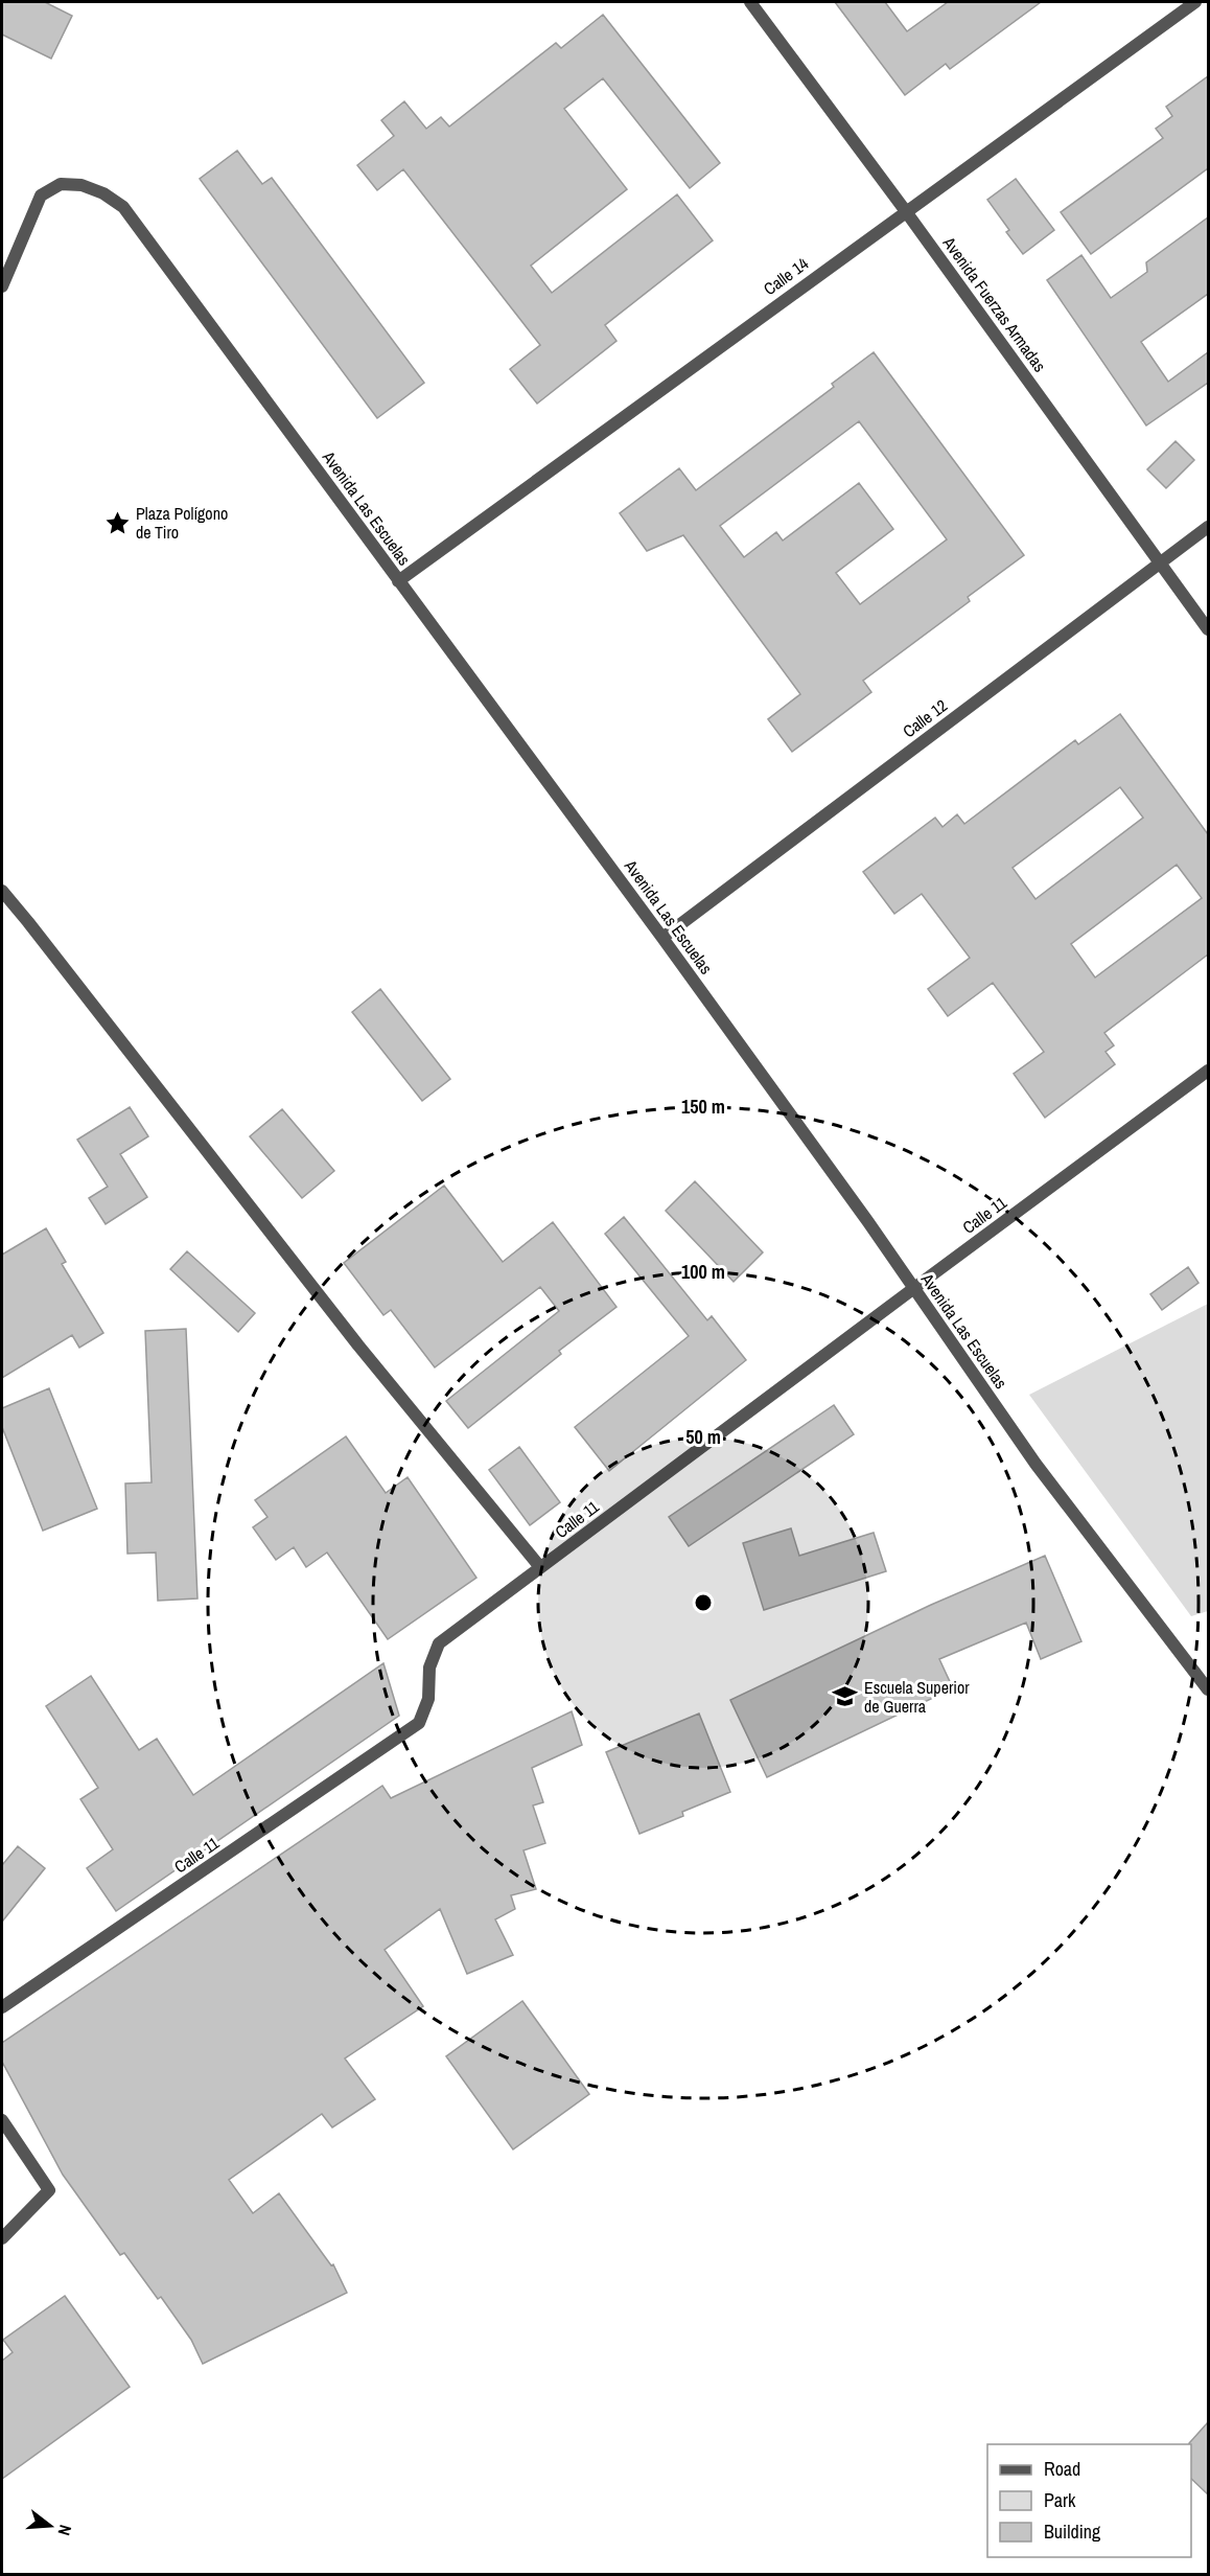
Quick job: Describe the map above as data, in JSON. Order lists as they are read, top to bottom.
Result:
{
  "streets": {
    "street": [
      "Calle 14",
      "Avenida Fuerzas Armadas",
      "Avenida Las Escuelas",
      "Calle 12",
      "Calle 11"
    ]
  },
  "crossings": [
    ["Calle 14", "Avenida Fuerzas Armadas"],
    ["Calle 14", "Avenida Las Escuelas"],
    ["Avenida Fuerzas Armadas", "Calle 12"],
    ["Avenida Las Escuelas", "Calle 12"],
    ["Avenida Las Escuelas", "Calle 11"]
  ],
  "places": {
    "place": ["Plaza Polígono de Tiro"],
    "school or university": ["Escuela Superior de Guerra"]
  },
  "legend": ["Road", "Park", "Building"],
  "north": "right",
  "rings": ["150 m", "100 m", "50 m"]
}
